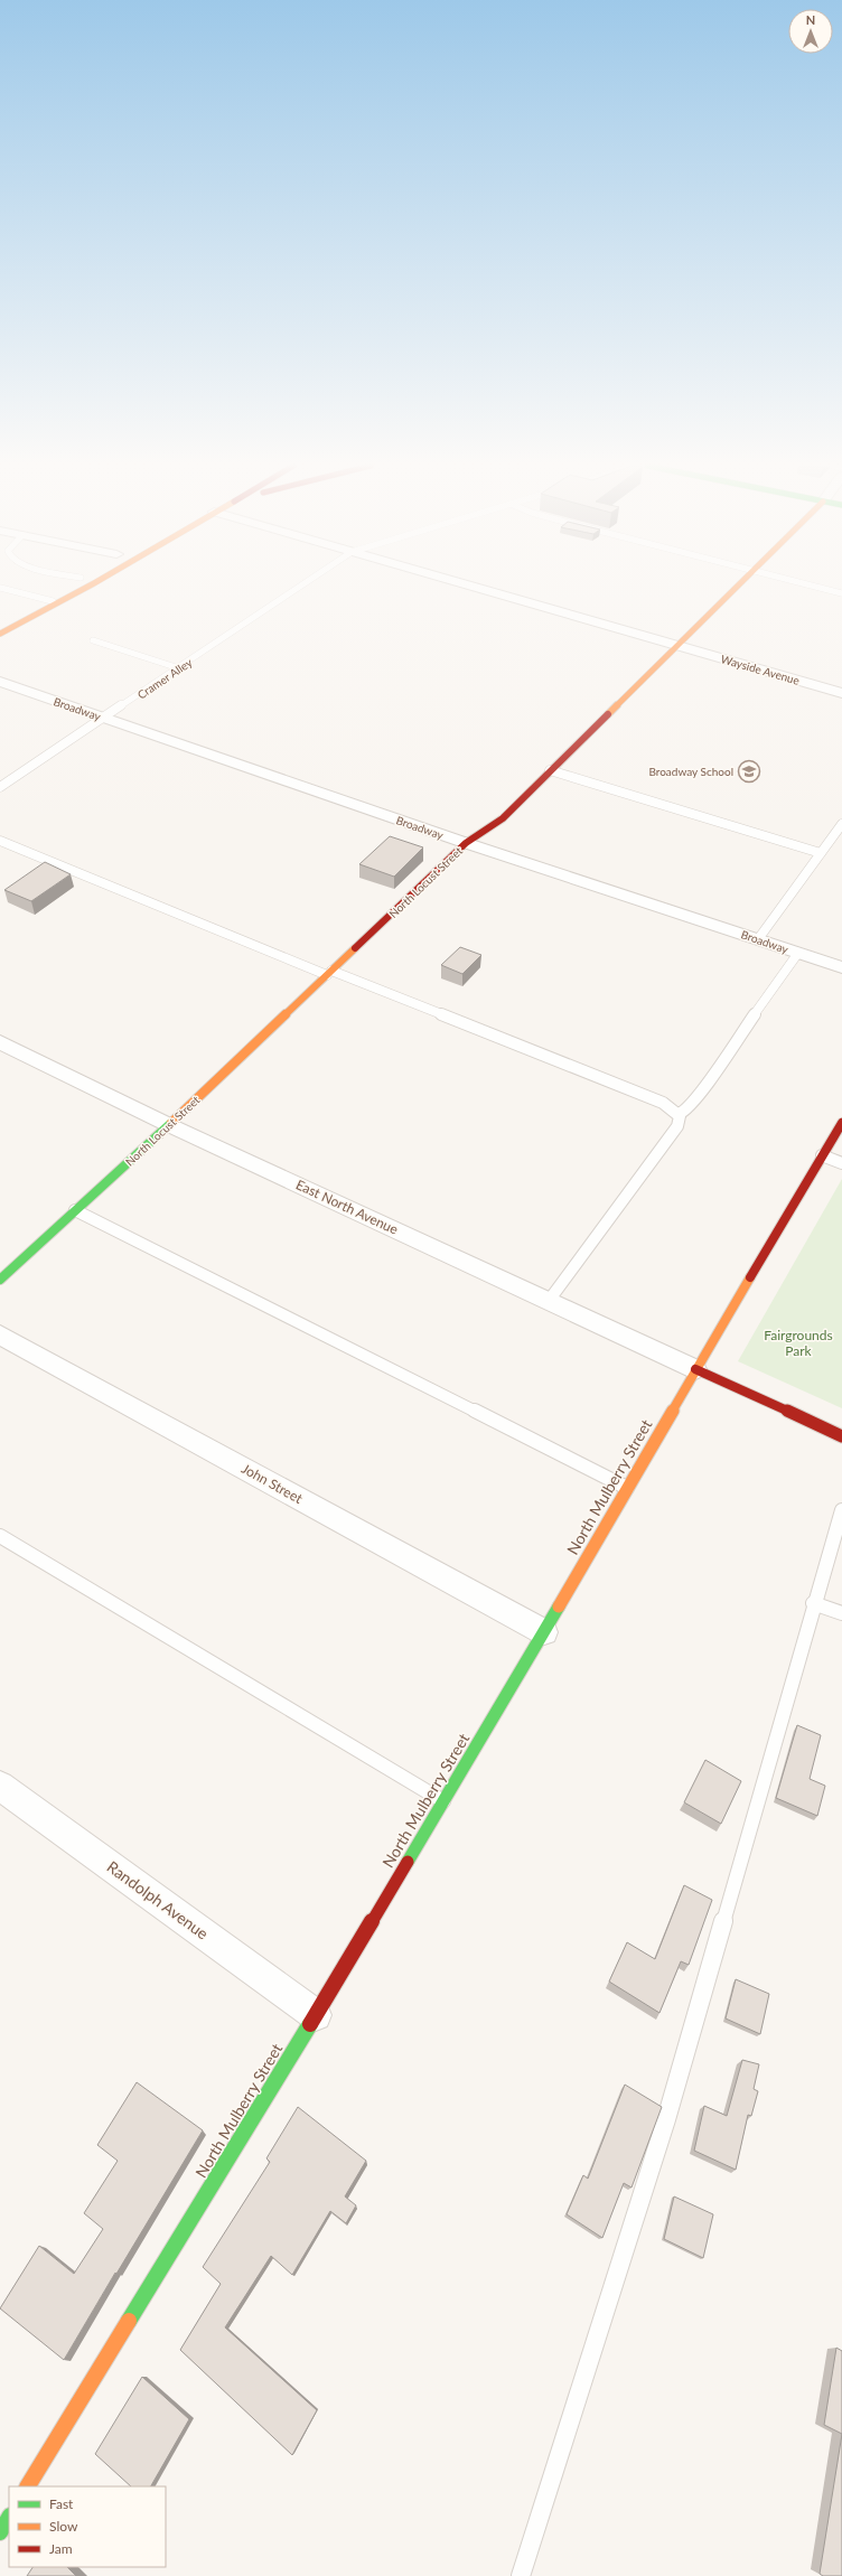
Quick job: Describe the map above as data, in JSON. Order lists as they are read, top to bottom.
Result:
{
  "streets": {
    "main road": ["North Locust Street", "North Mulberry Street"],
    "street": [
      "Wayside Avenue",
      "Broadway",
      "East North Avenue",
      "John Street",
      "Randolph Avenue"
    ],
    "lane": ["Cramer Alley"]
  },
  "crossings": [
    ["Wayside Avenue", "North Locust Street"],
    ["Cramer Alley", "Broadway"],
    ["Broadway", "North Locust Street"],
    ["North Locust Street", "East North Avenue"],
    ["East North Avenue", "North Mulberry Street"],
    ["John Street", "North Mulberry Street"],
    ["North Mulberry Street", "Randolph Avenue"]
  ],
  "parks": ["Fairgrounds Park"],
  "places": {
    "school or university": ["Broadway School"]
  },
  "legend": ["Fast", "Slow", "Jam"],
  "north": "top"
}
